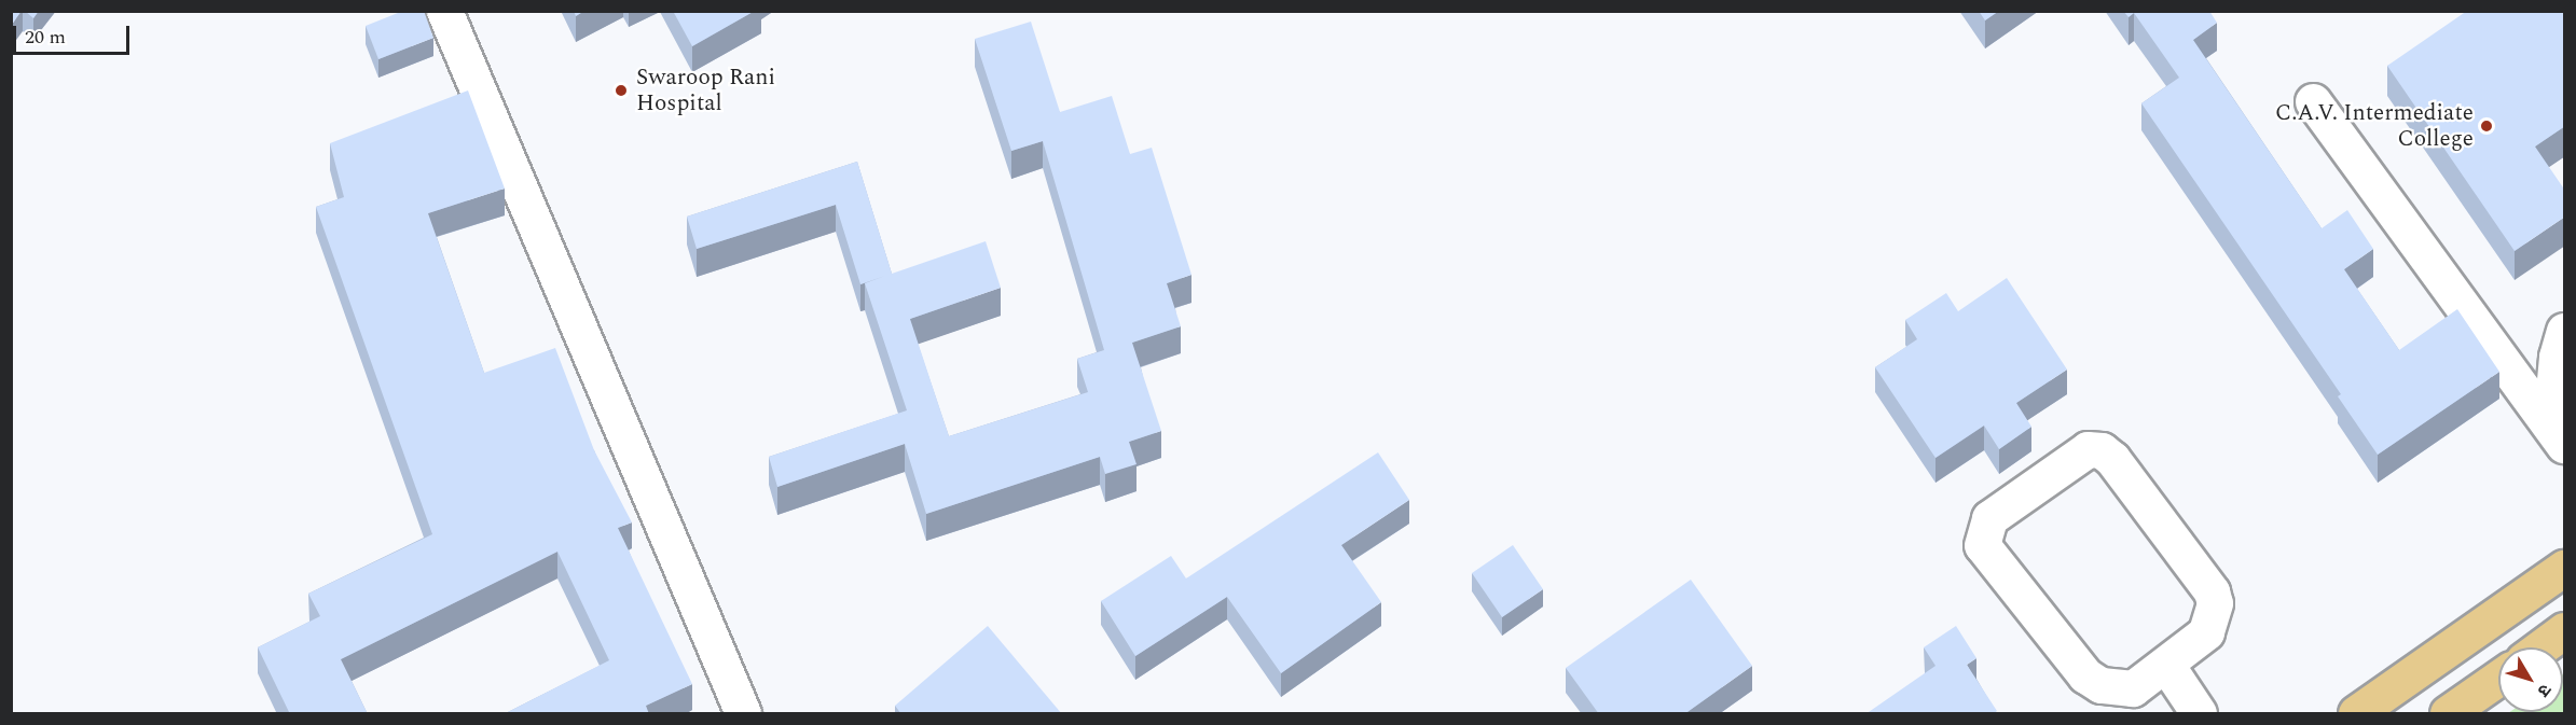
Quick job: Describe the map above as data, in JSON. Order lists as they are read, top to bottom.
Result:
{
  "places": ["Swaroop Rani Hospital", "C.A.V. Intermediate College"],
  "scale_bar": "20 m",
  "north": "bottom right"
}
